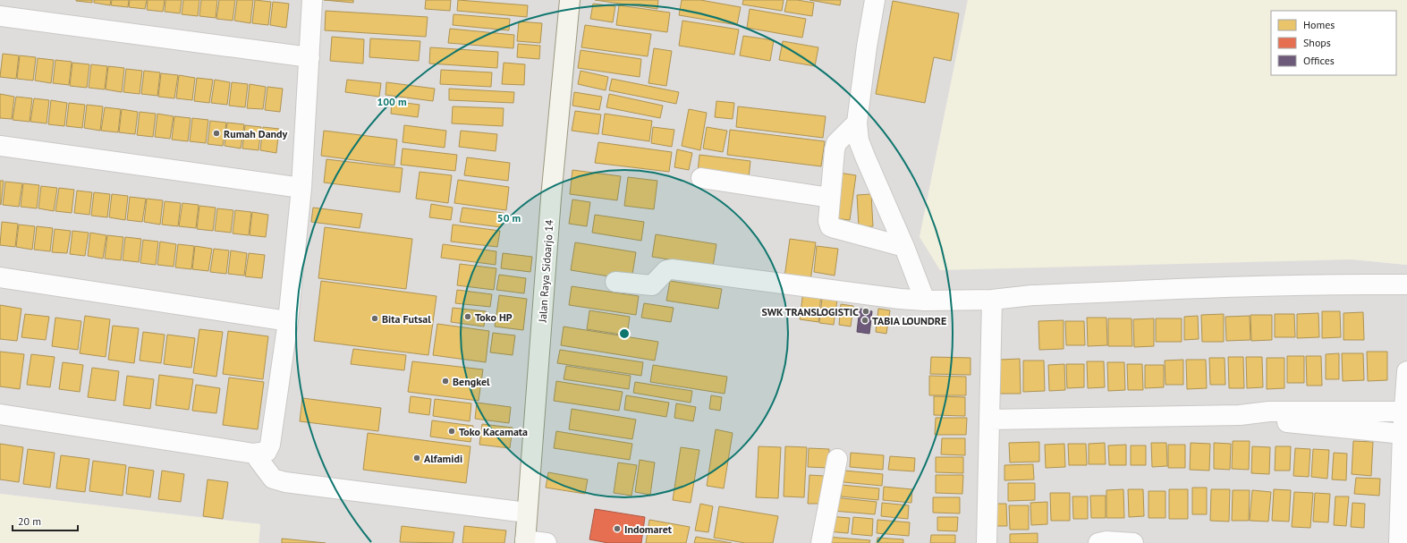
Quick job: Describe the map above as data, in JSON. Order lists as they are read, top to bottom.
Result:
{
  "streets": {
    "main road": ["Jalan Raya Sidoarjo 14"]
  },
  "places": [
    "Rumah Dandy",
    "SWK TRANSLOGISTIC",
    "Toko HP",
    "Bita Futsal",
    "TABIA LOUNDRE",
    "Bengkel",
    "Toko Kacamata",
    "Alfamidi",
    "Indomaret"
  ],
  "legend": ["Homes", "Shops", "Offices"],
  "scale_bar": "20 m",
  "rings": ["100 m", "50 m"]
}
